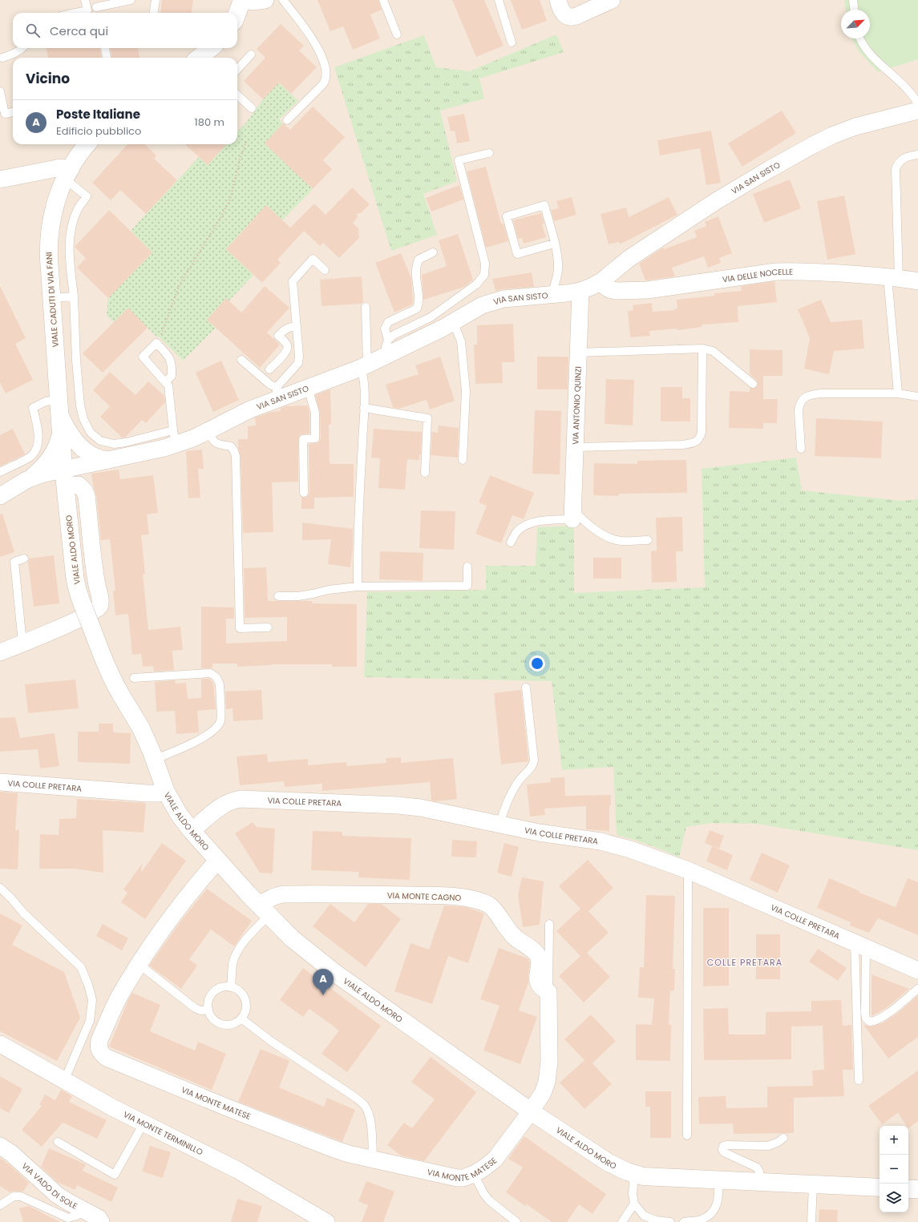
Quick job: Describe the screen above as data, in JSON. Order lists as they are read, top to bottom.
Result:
{
  "streets": {
    "street": [
      "VIA SAN SISTO",
      "VIA DELLE NOCELLE",
      "VIALE CADUTI DI VIA FANI",
      "VIA ANTONIO QUINZI",
      "VIALE ALDO MORO",
      "VIA COLLE PRETARA",
      "VIA MONTE CAGNO",
      "VIA MONTE MATESE",
      "VIA MONTE TERMINILLO",
      "VIA VADO DI SOLE"
    ]
  },
  "crossings": [
    ["VIA SAN SISTO", "VIA DELLE NOCELLE"],
    ["VIA SAN SISTO", "VIALE CADUTI DI VIA FANI"],
    ["VIA SAN SISTO", "VIA ANTONIO QUINZI"],
    ["VIA SAN SISTO", "VIALE ALDO MORO"],
    ["VIALE CADUTI DI VIA FANI", "VIALE ALDO MORO"],
    ["VIALE ALDO MORO", "VIA COLLE PRETARA"],
    ["VIALE ALDO MORO", "VIA MONTE CAGNO"],
    ["VIALE ALDO MORO", "VIA MONTE MATESE"]
  ],
  "districts": ["COLLE PRETARA"],
  "north": "top right",
  "page": {
    "search": "Cerca qui",
    "heading": "Vicino",
    "list": [
      {
        "mark": "A",
        "name": "Poste Italiane",
        "note": "Edificio pubblico",
        "value": "180 m"
      }
    ],
    "pins": "A",
    "map_buttons": ["+", "−"]
  }
}
